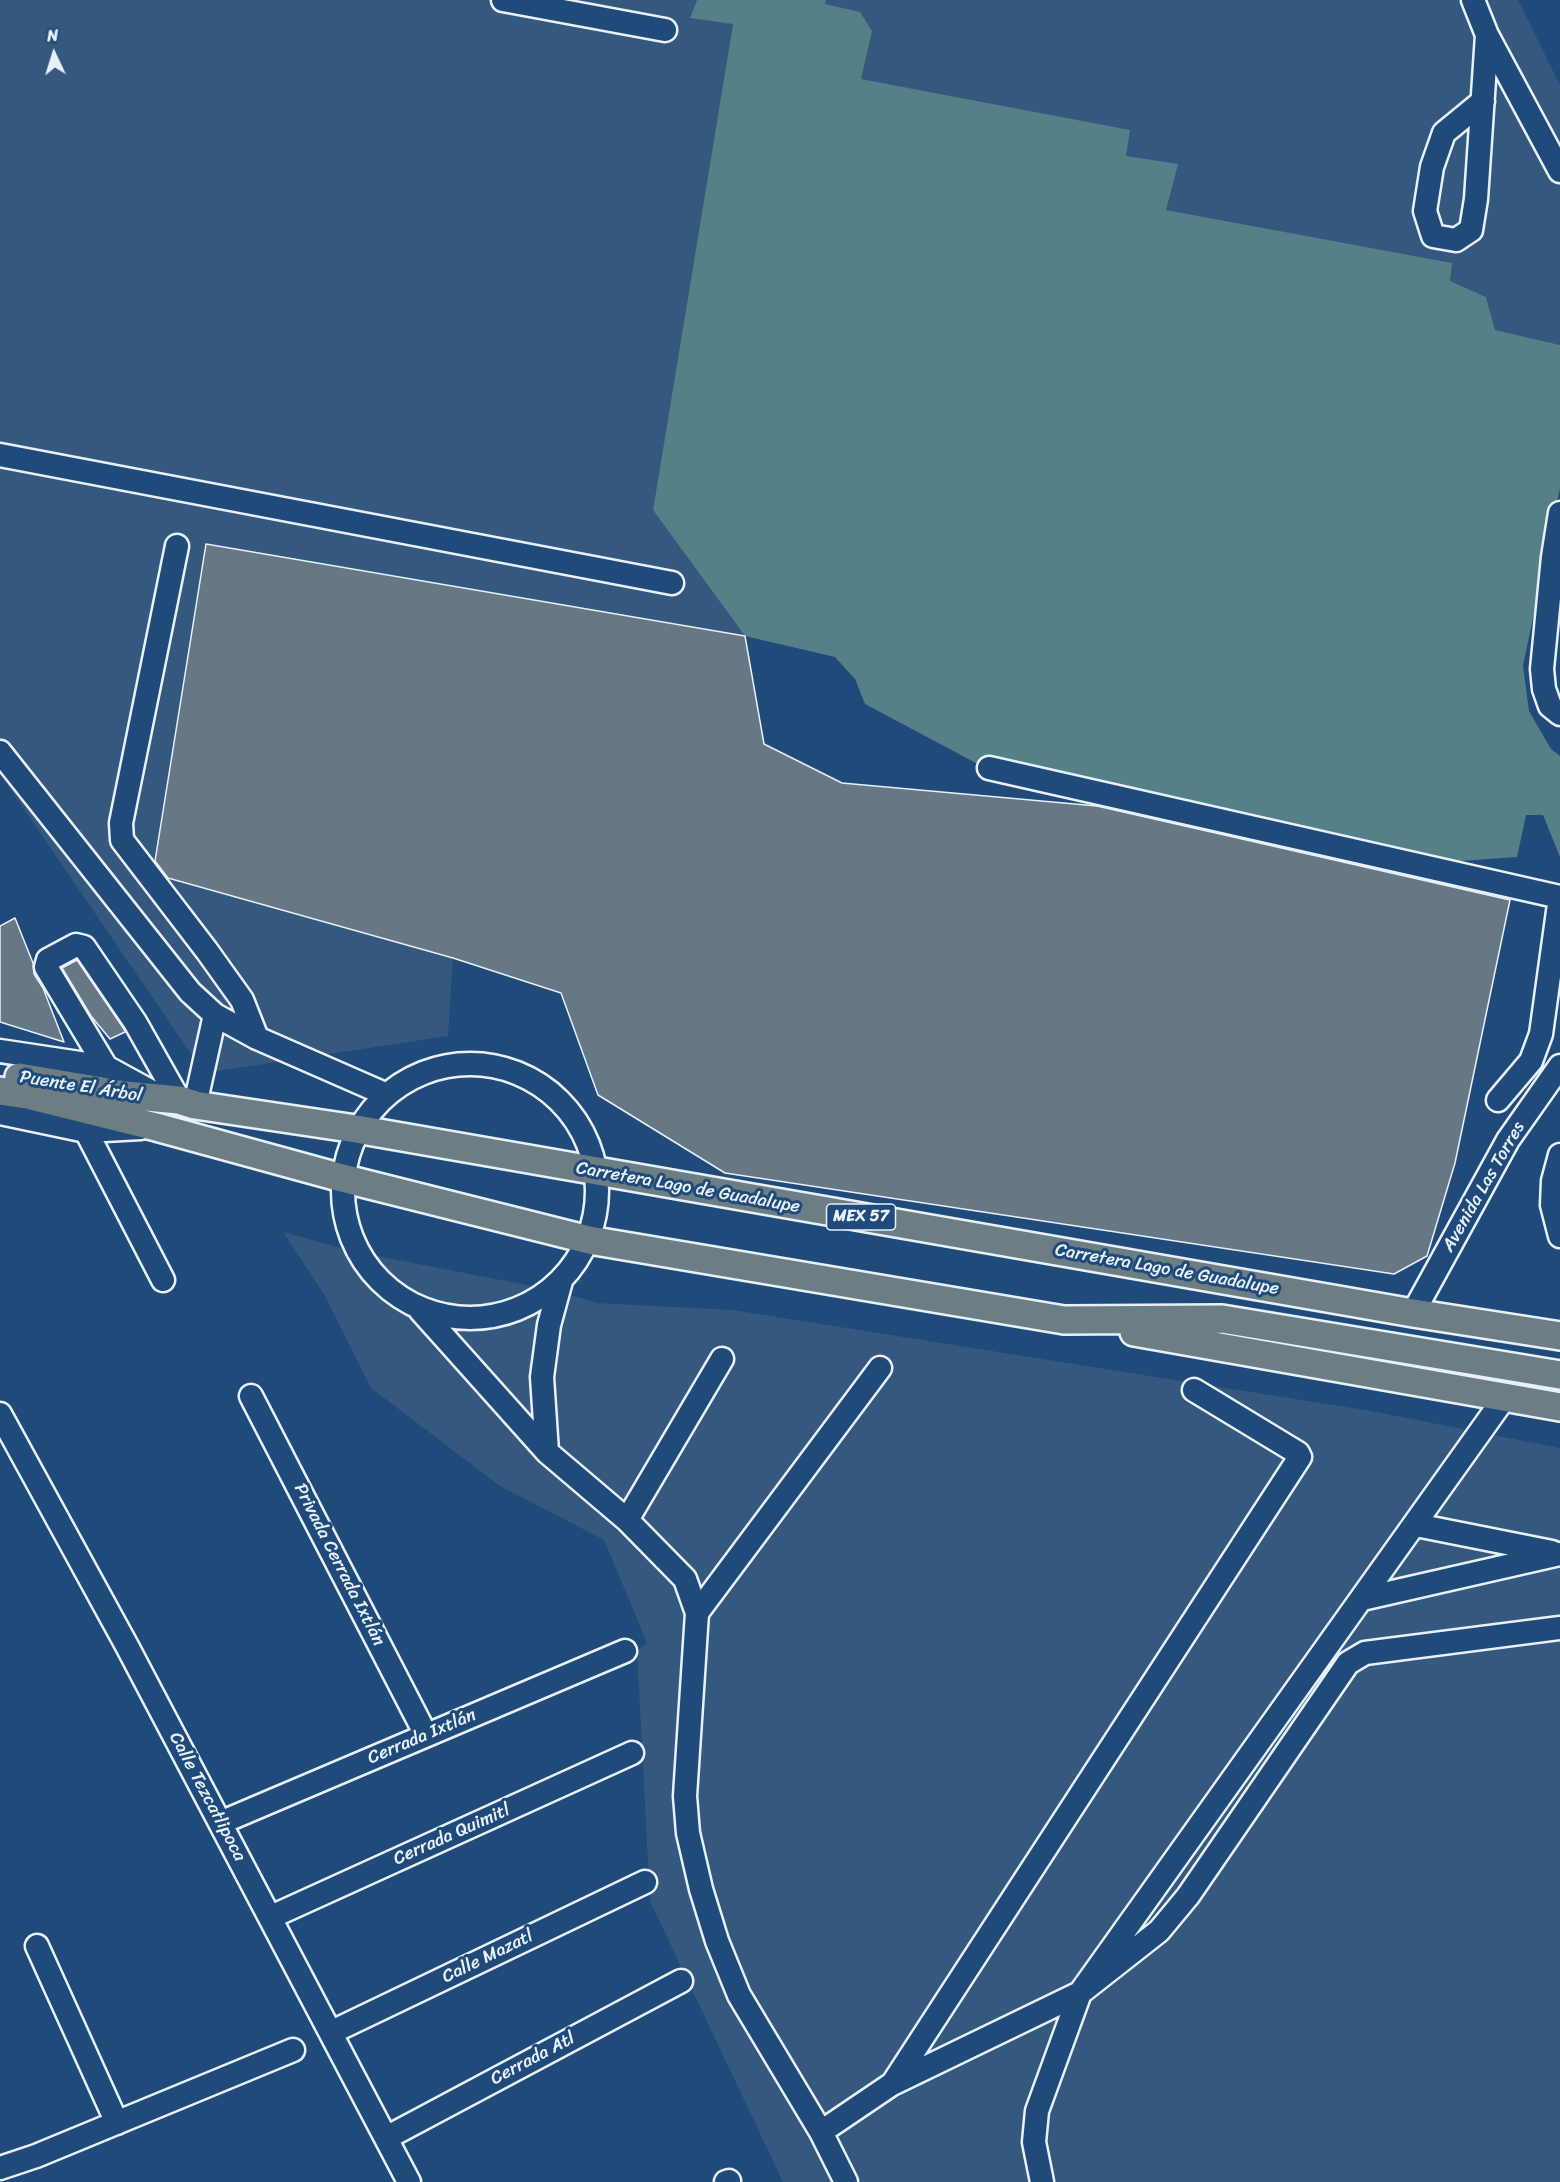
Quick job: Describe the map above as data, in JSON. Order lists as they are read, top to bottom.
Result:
{
  "streets": {
    "main road": ["Puente El Árbol", "Carretera Lago de Guadalupe", "MEX 57"],
    "street": [
      "Avenida Las Torres",
      "Privada Cerrada Ixtlán",
      "Cerrada Ixtlán",
      "Calle Tezcatlipoca",
      "Cerrada Quimitl",
      "Calle Mazatl",
      "Cerrada Atl"
    ]
  },
  "crossings": [
    ["Puente El Árbol", "Carretera Lago de Guadalupe"],
    ["Avenida Las Torres", "Carretera Lago de Guadalupe"],
    ["Privada Cerrada Ixtlán", "Cerrada Ixtlán"],
    ["Cerrada Ixtlán", "Calle Tezcatlipoca"],
    ["Calle Tezcatlipoca", "Cerrada Quimitl"],
    ["Calle Tezcatlipoca", "Calle Mazatl"],
    ["Calle Tezcatlipoca", "Cerrada Atl"]
  ],
  "north": "top"
}
